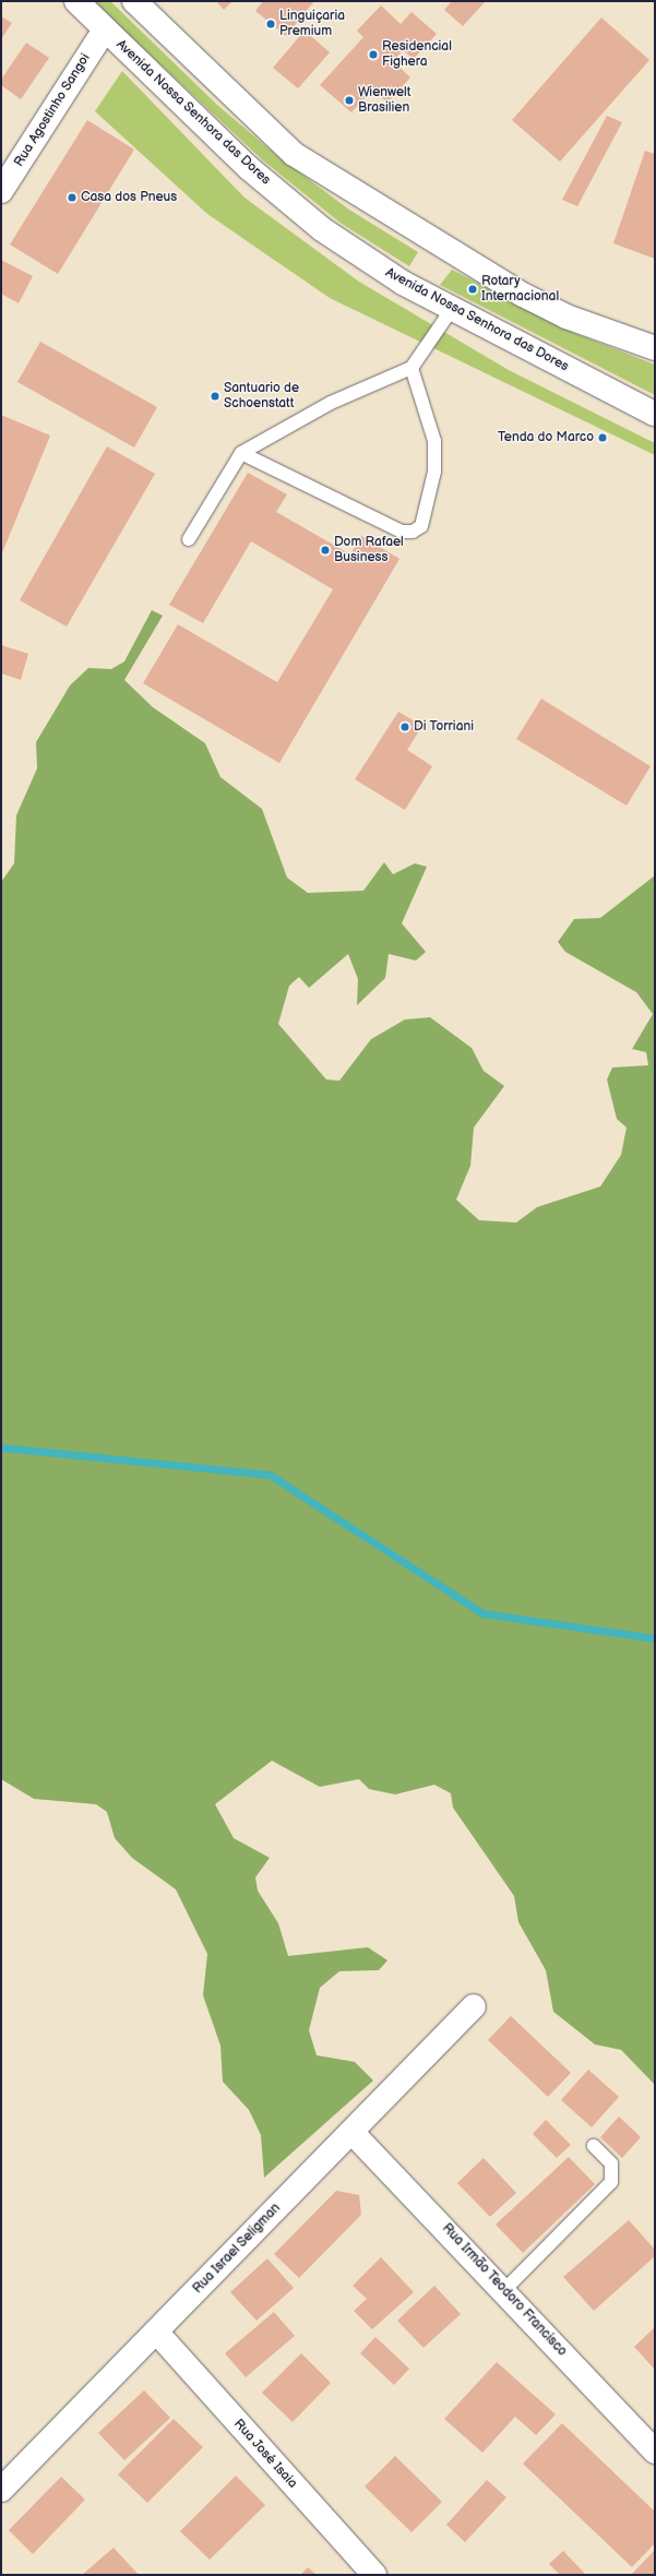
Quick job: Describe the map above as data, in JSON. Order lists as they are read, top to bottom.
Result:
{
  "streets": {
    "street": [
      "Rua Agostinho Sangoi",
      "Avenida Nossa Senhora das Dores",
      "Rua Israel Seligman",
      "Rua Irmão Teodoro Francisco",
      "Rua José Isaia"
    ]
  },
  "crossings": [
    ["Rua Agostinho Sangoi", "Avenida Nossa Senhora das Dores"],
    ["Rua Israel Seligman", "Rua Irmão Teodoro Francisco"],
    ["Rua Israel Seligman", "Rua José Isaia"]
  ],
  "places": [
    "Linguiçaria Premium",
    "Residencial Fighera",
    "Wienwelt Brasilien",
    "Casa dos Pneus",
    "Rotary Internacional",
    "Santuario de Schoenstatt",
    "Tenda do Marco",
    "Dom Rafael Business",
    "Di Torriani"
  ]
}
